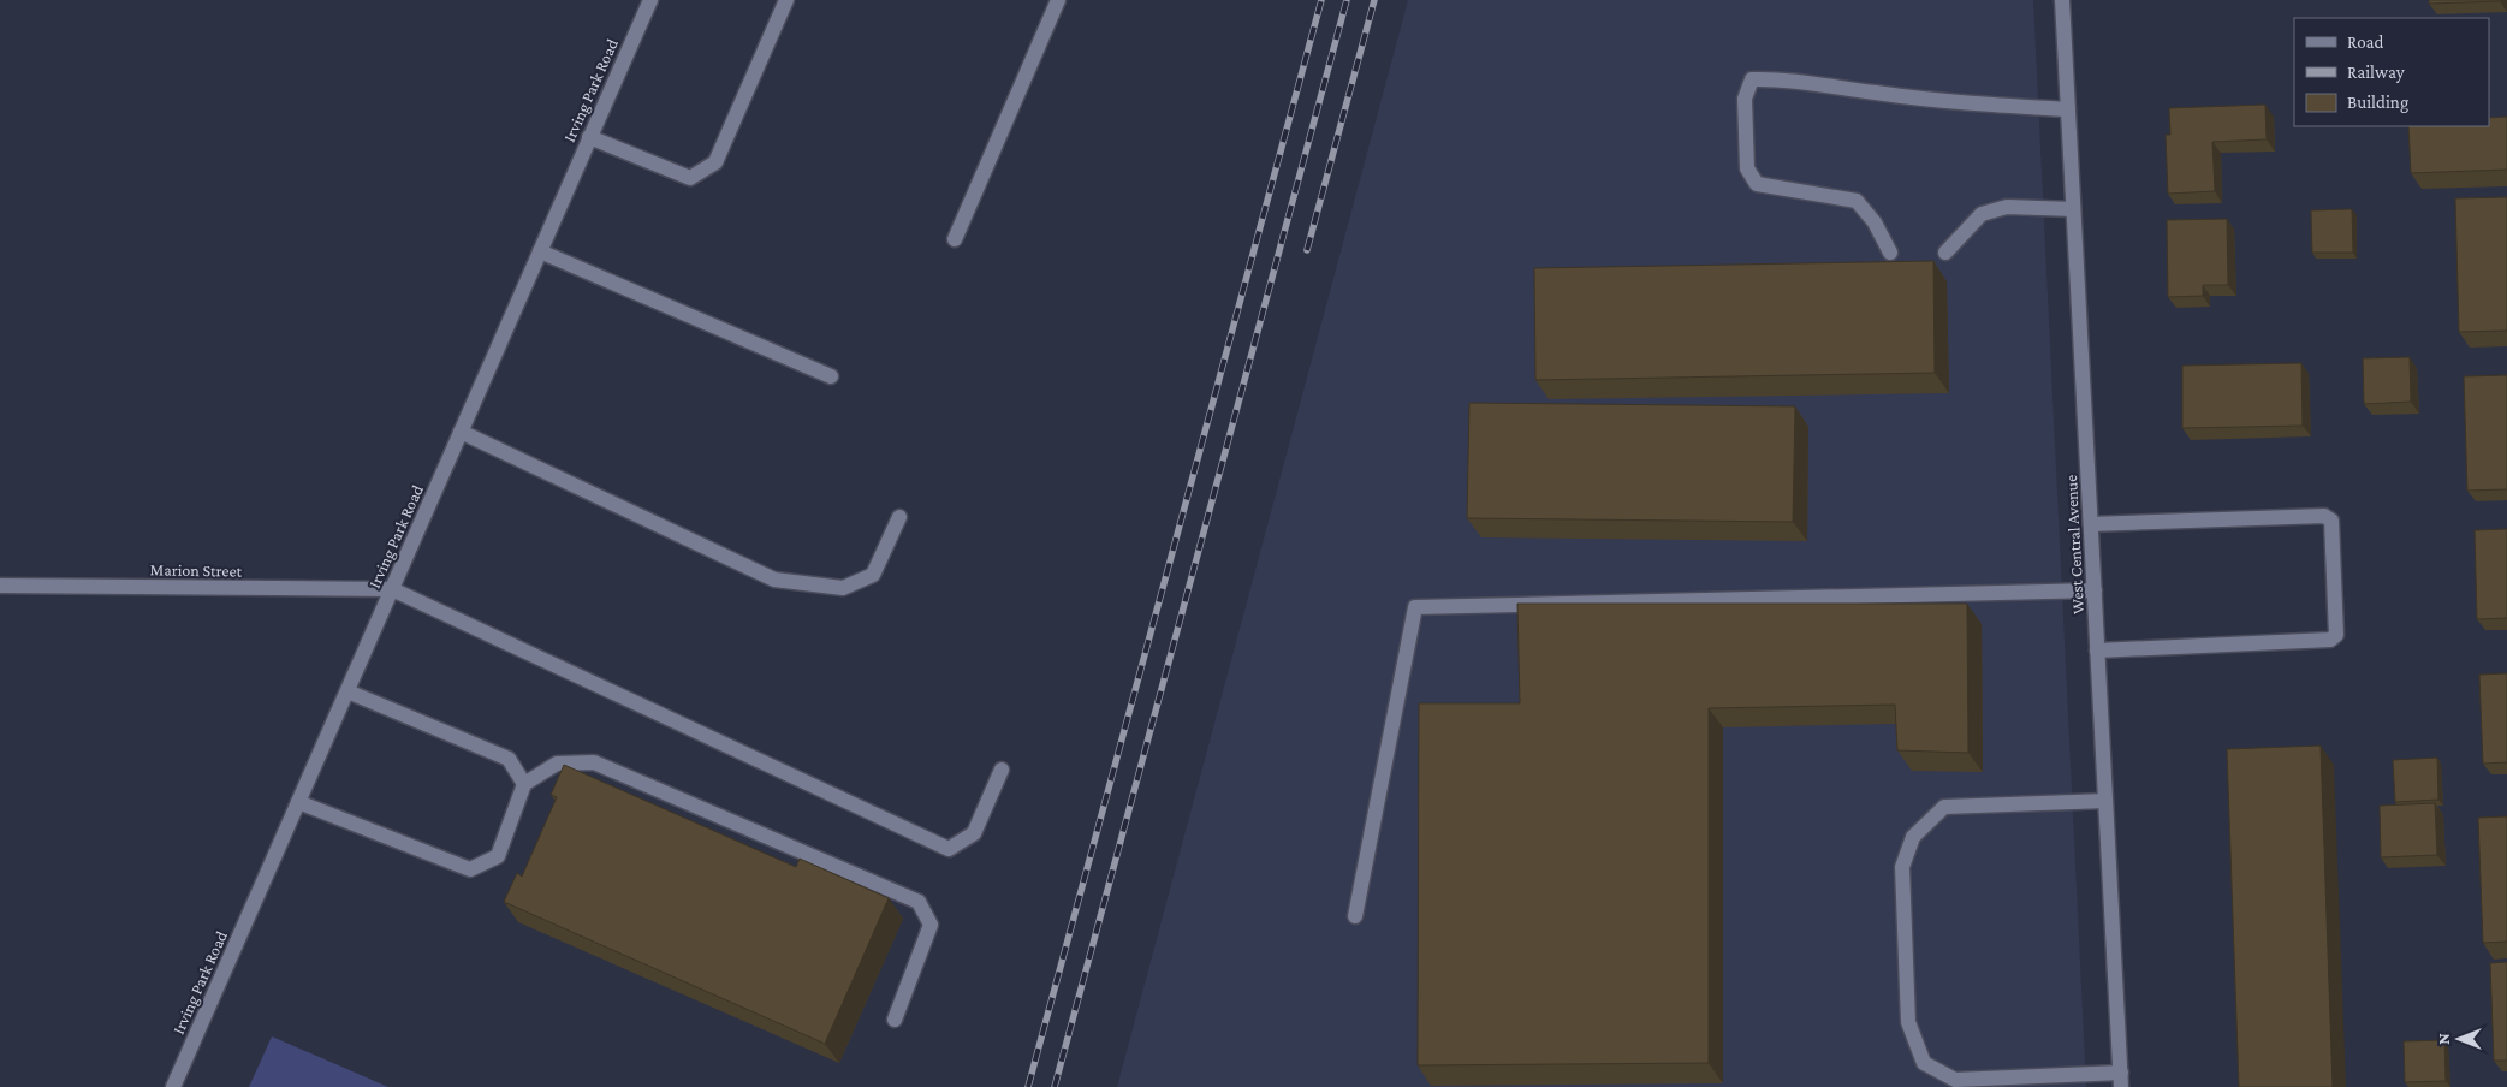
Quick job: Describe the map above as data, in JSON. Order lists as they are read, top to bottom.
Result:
{
  "streets": {
    "street": ["Irving Park Road", "West Central Avenue", "Marion Street"]
  },
  "crossings": [
    ["Irving Park Road", "Marion Street"]
  ],
  "legend": ["Road", "Railway", "Building"],
  "north": "left"
}
